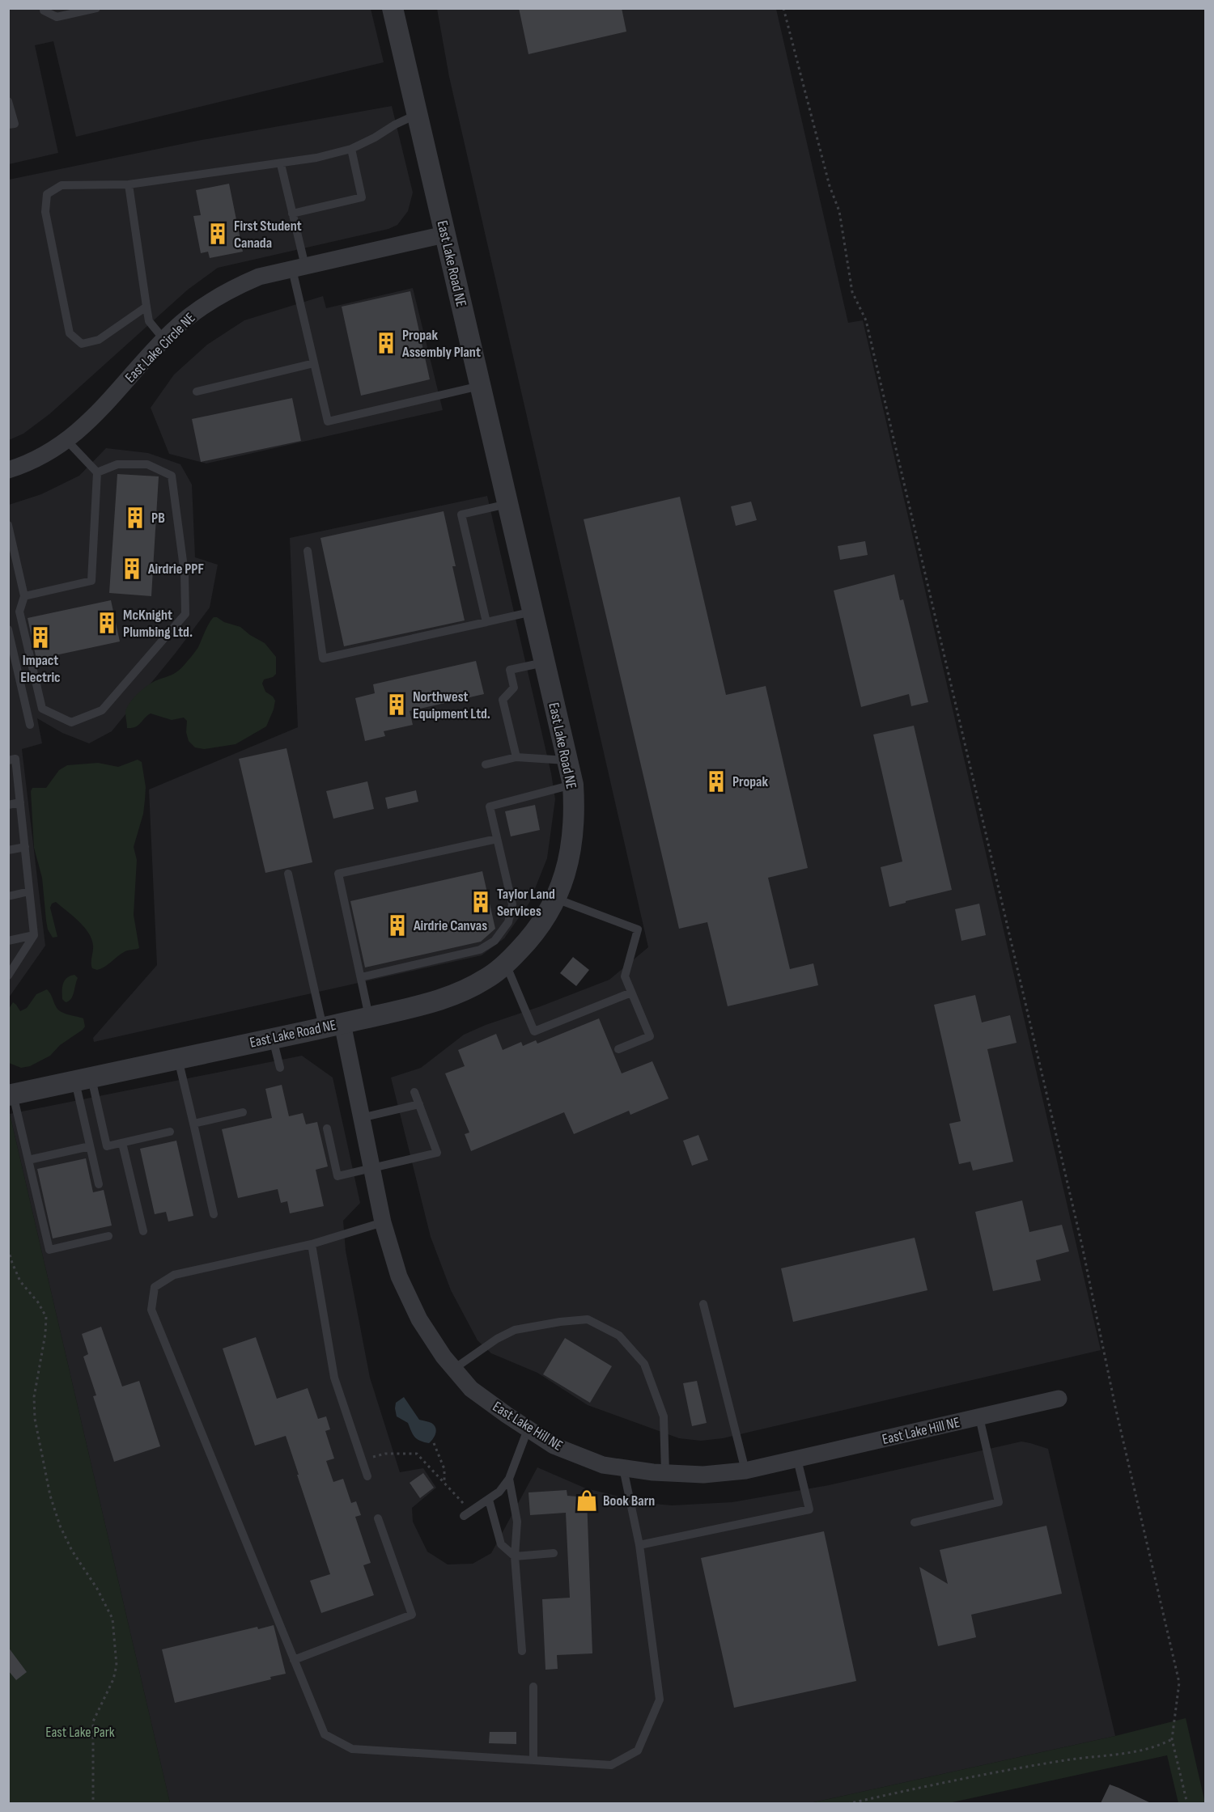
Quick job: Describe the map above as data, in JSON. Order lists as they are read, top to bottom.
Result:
{
  "streets": {
    "street": ["East Lake Road NE", "East Lake Circle NE", "East Lake Hill NE"]
  },
  "crossings": [
    ["East Lake Road NE", "East Lake Circle NE"],
    ["East Lake Road NE", "East Lake Hill NE"]
  ],
  "parks": ["East Lake Park"],
  "places": {
    "building": [
      "First Student Canada",
      "Propak Assembly Plant",
      "PB",
      "Airdrie PPF",
      "McKnight Plumbing Ltd.",
      "Impact Electric",
      "Northwest Equipment Ltd.",
      "Propak",
      "Taylor Land Services",
      "Airdrie Canvas"
    ],
    "shop": ["Book Barn"]
  }
}
